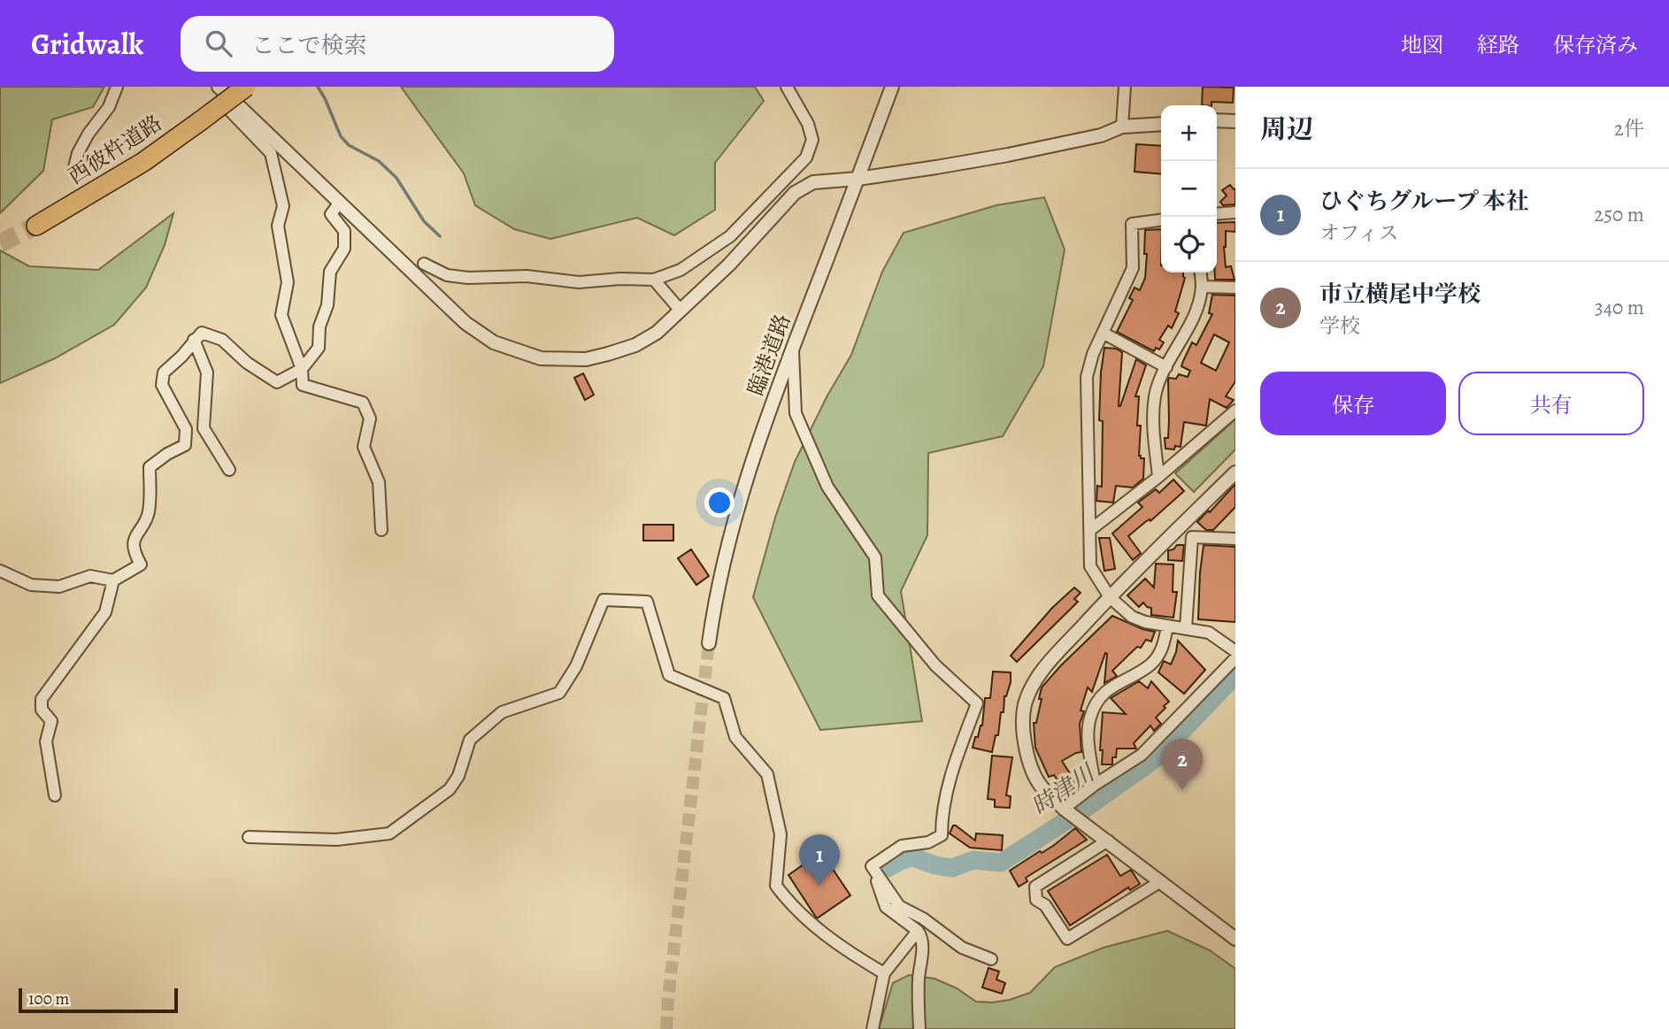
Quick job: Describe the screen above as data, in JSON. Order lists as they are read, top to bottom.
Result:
{
  "streets": {
    "highway": ["西彼杵道路"],
    "street": ["臨港道路"]
  },
  "water": ["時津川"],
  "scale_bar": "100 m",
  "page": {
    "header": "Gridwalk",
    "search": "ここで検索",
    "nav": ["地図", "経路", "保存済み"],
    "heading": ["周辺", "2件"],
    "map_buttons": ["+", "−"],
    "list": [
      {
        "mark": "1",
        "name": "ひぐちグループ 本社",
        "note": "オフィス",
        "value": "250 m"
      },
      {
        "mark": "2",
        "name": "市立横尾中学校",
        "note": "学校",
        "value": "340 m"
      }
    ],
    "buttons": ["保存", "共有"],
    "pins": ["2", "1"],
    "scale": "100 m"
  }
}
